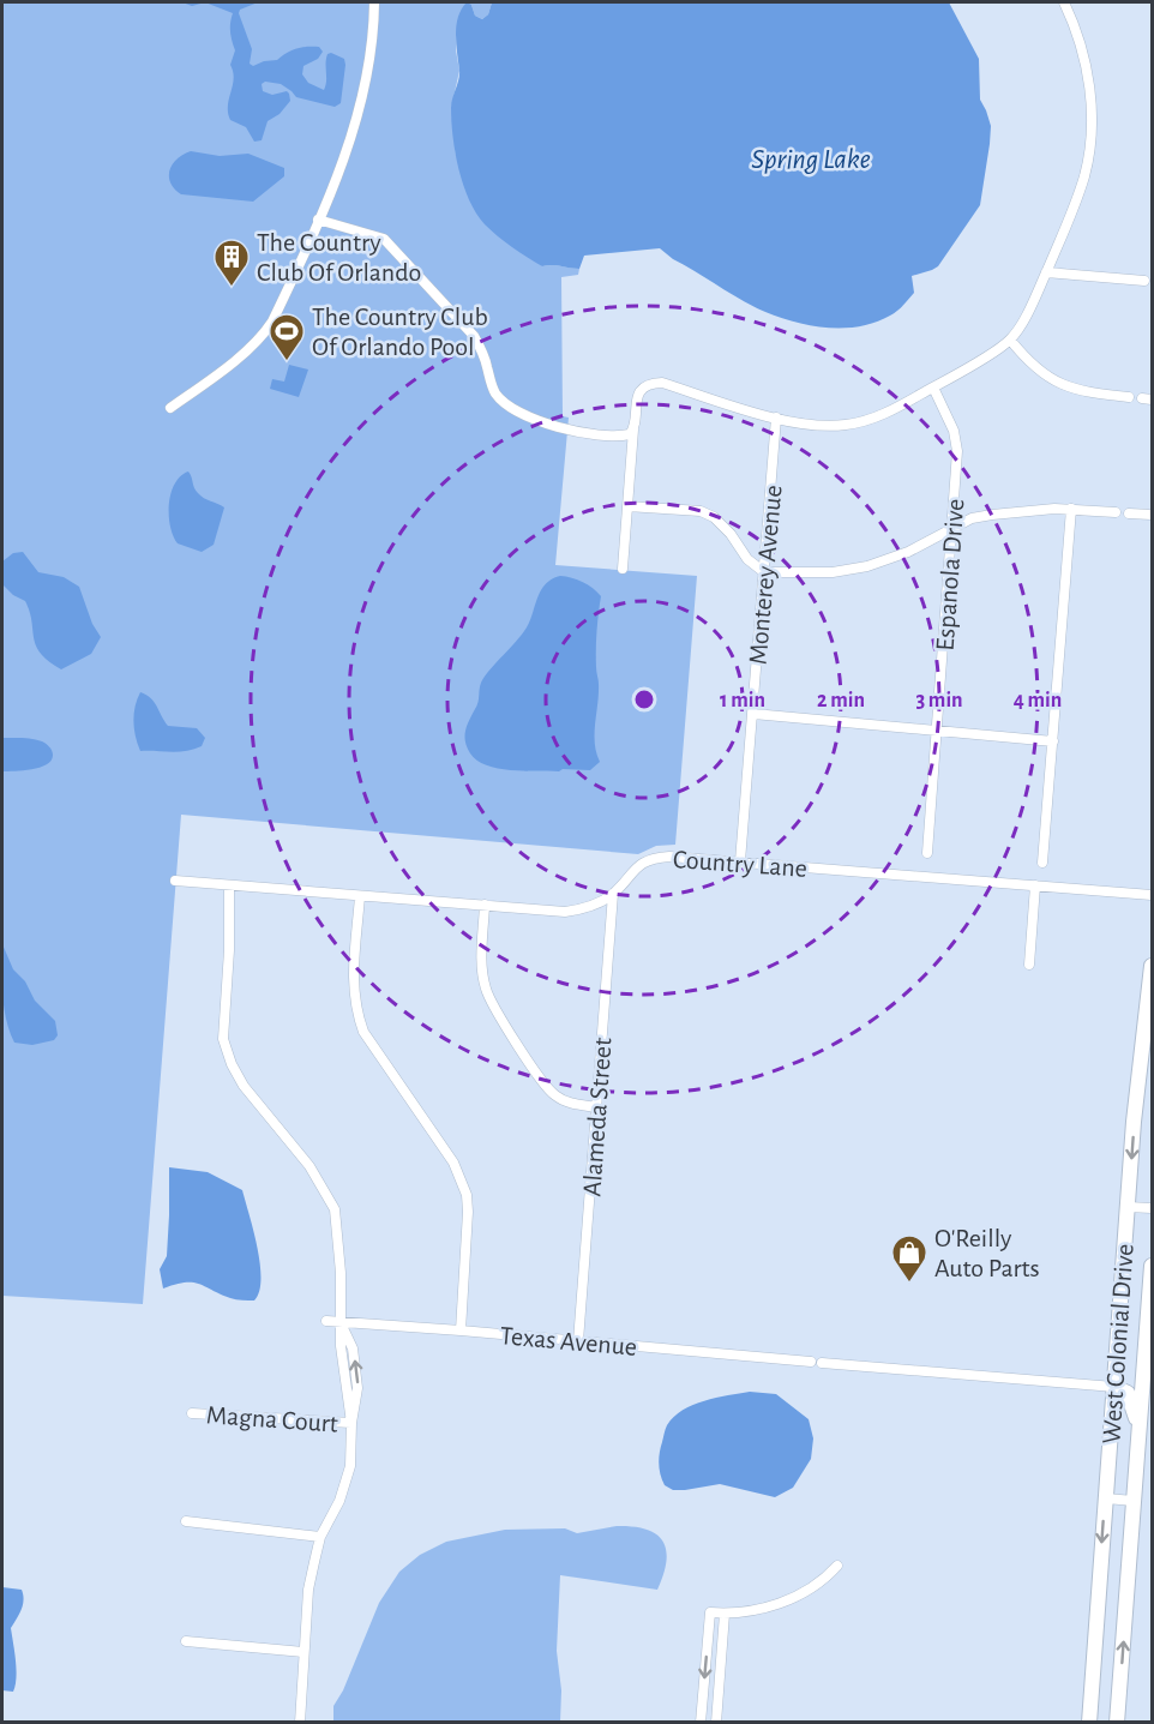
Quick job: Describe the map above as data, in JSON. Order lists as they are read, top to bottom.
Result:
{
  "streets": {
    "highway": ["West Colonial Drive"],
    "street": [
      "Monterey Avenue",
      "Espanola Drive",
      "Country Lane",
      "Alameda Street",
      "Texas Avenue",
      "Magna Court"
    ]
  },
  "crossings": [
    ["Monterey Avenue", "Country Lane"],
    ["Country Lane", "Alameda Street"],
    ["Alameda Street", "Texas Avenue"],
    ["Texas Avenue", "West Colonial Drive"]
  ],
  "water": ["Spring Lake"],
  "places": {
    "building": ["The Country Club Of Orlando"],
    "sports": ["The Country Club Of Orlando Pool"],
    "shop": ["O'Reilly Auto Parts"]
  },
  "rings": [
    "1 min",
    "2 min",
    "3 min",
    "4 min"
  ]
}
